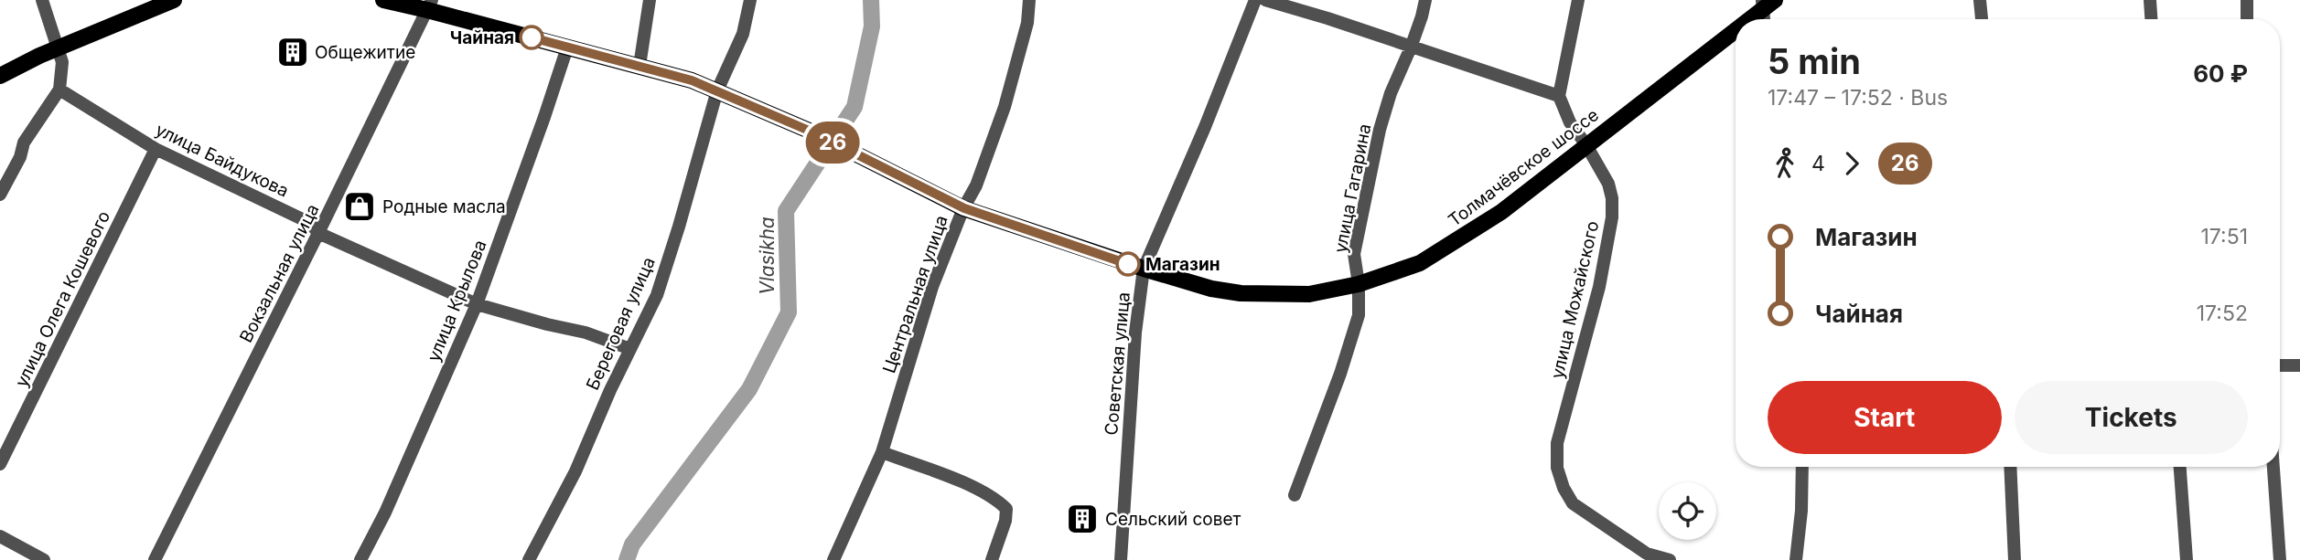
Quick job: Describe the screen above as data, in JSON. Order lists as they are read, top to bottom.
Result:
{
  "streets": {
    "main road": ["Толмачёвское шоссе"],
    "street": [
      "улица Байдукова",
      "улица Гагарина",
      "Вокзальная улица",
      "Центральная улица",
      "улица Олега Кошевого",
      "улица Можайского",
      "улица Крылова",
      "Береговая улица",
      "Советская улица"
    ]
  },
  "crossings": [
    ["улица Байдукова", "Вокзальная улица"],
    ["улица Байдукова", "улица Олега Кошевого"],
    ["улица Байдукова", "улица Крылова"],
    ["улица Байдукова", "Береговая улица"],
    ["Толмачёвское шоссе", "улица Гагарина"],
    ["Толмачёвское шоссе", "Вокзальная улица"],
    ["Толмачёвское шоссе", "Центральная улица"],
    ["Толмачёвское шоссе", "улица Можайского"],
    ["Толмачёвское шоссе", "улица Крылова"],
    ["Толмачёвское шоссе", "Береговая улица"],
    ["Толмачёвское шоссе", "Советская улица"]
  ],
  "water": ["Vlasikha"],
  "places": {
    "other": ["Чайная", "Магазин"],
    "building": ["Общежитие", "Сельский совет"],
    "shop": ["Родные масла"]
  },
  "lines": ["bus line 26"],
  "page": {
    "on_map": "26",
    "heading": ["5 min", "17:47 – 17:52 · Bus", "60 ₽"],
    "legs": ["4", "26"],
    "list": [
      {
        "name": "Магазин",
        "value": "17:51"
      },
      {
        "name": "Чайная",
        "value": "17:52"
      }
    ],
    "buttons": ["Start", "Tickets"]
  }
}
